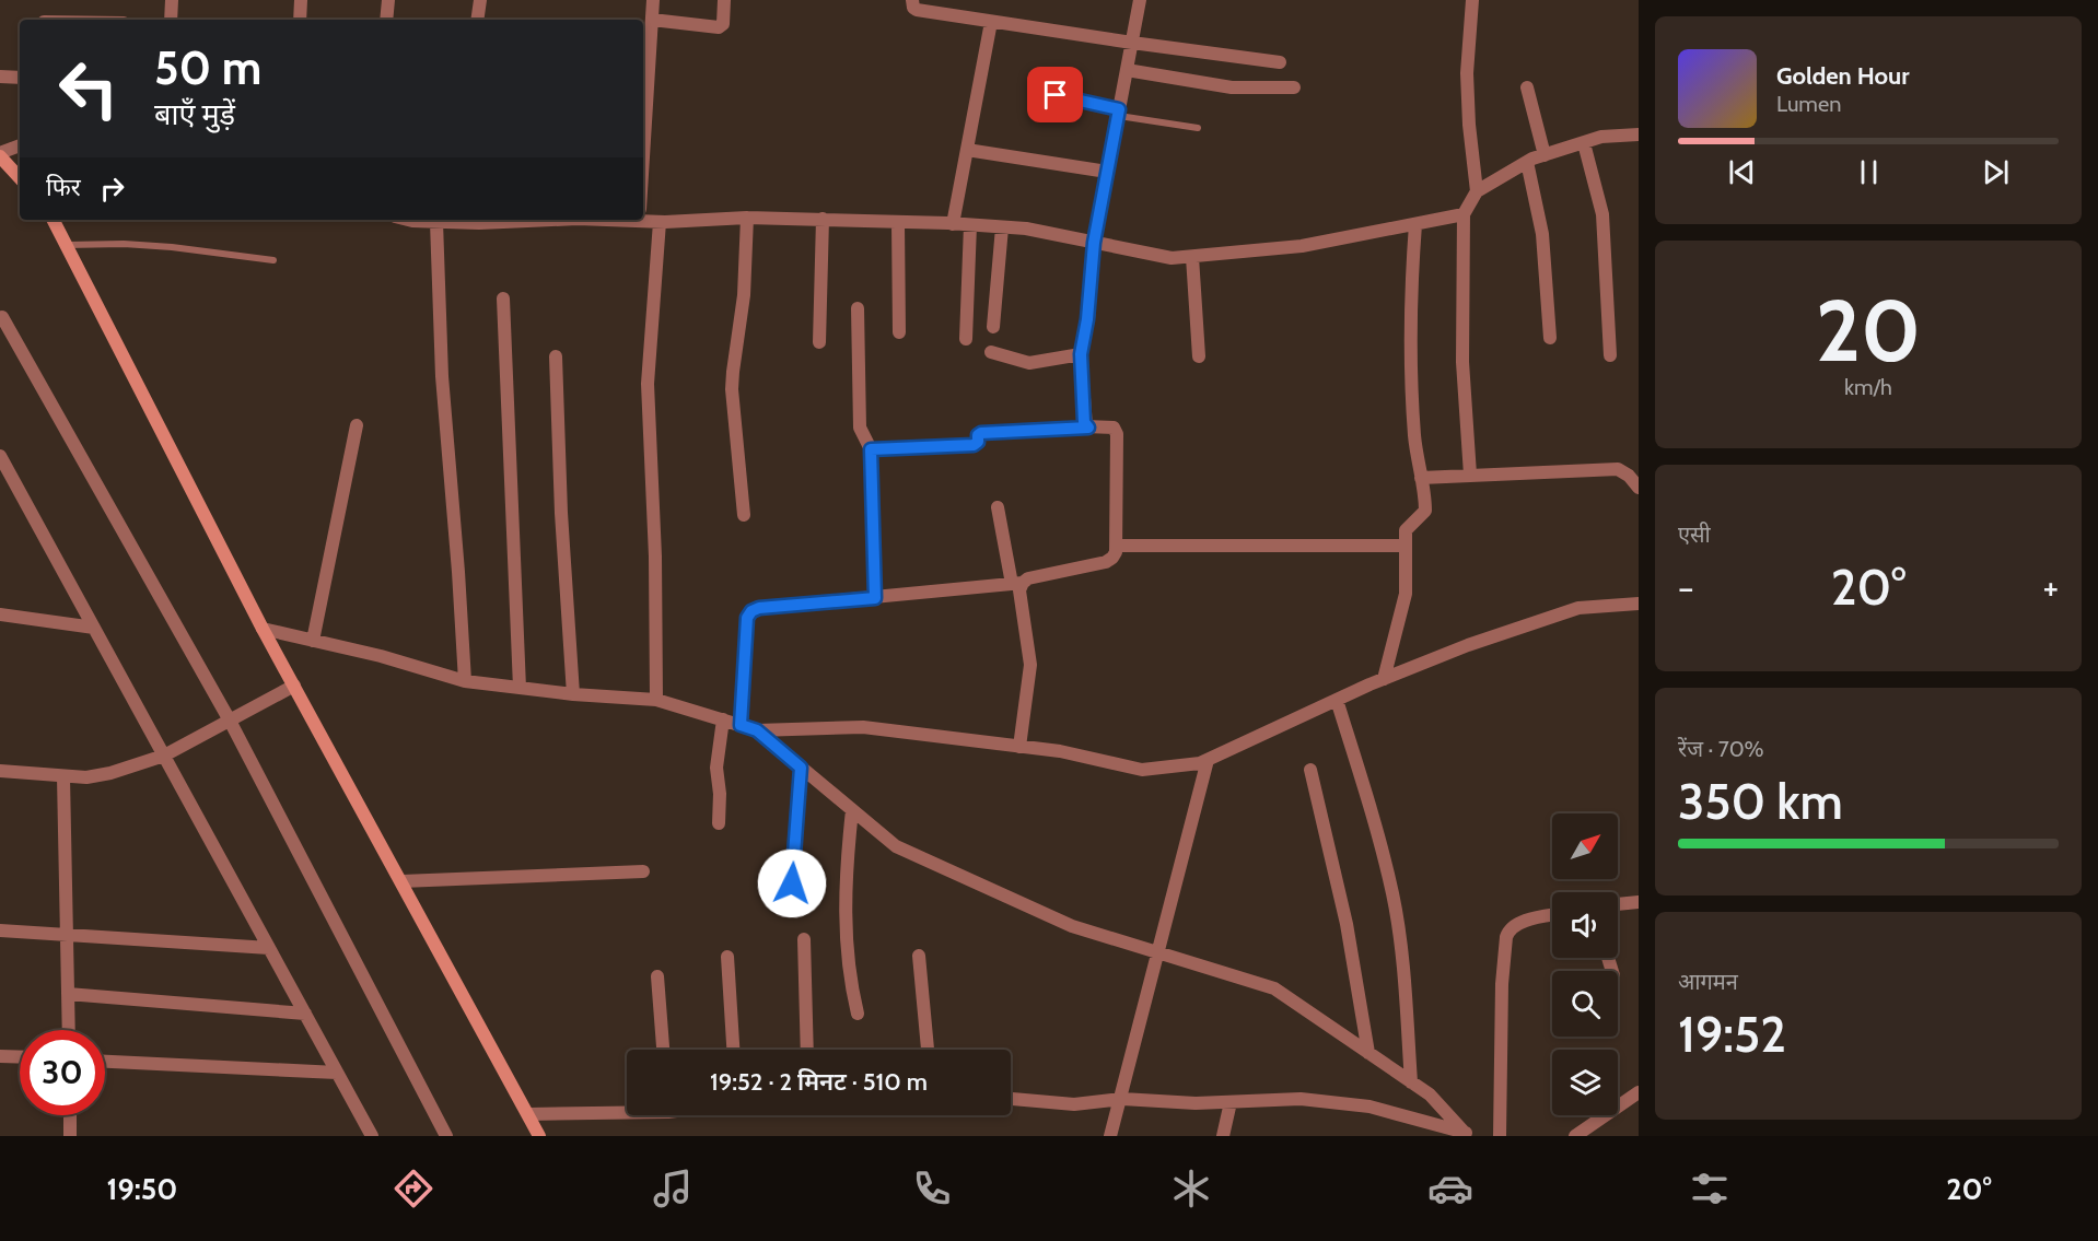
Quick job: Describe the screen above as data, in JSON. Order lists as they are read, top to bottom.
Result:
{
  "north": "top right",
  "page": {
    "turn": ["50 m", "बाएँ मुड़ें"],
    "song": ["Golden Hour", "Lumen"],
    "then": "फिर",
    "tile": [
      ["20", "km/h"],
      "एसी",
      ["रेंज · 70%", "350 km"],
      ["आगमन", "19:52"]
    ],
    "heat": ["−", "20°", "+"],
    "limit": "30",
    "trip": "19:52 · 2 मिनट · 510 m",
    "tabs": ["19:50", "20°"]
  }
}
